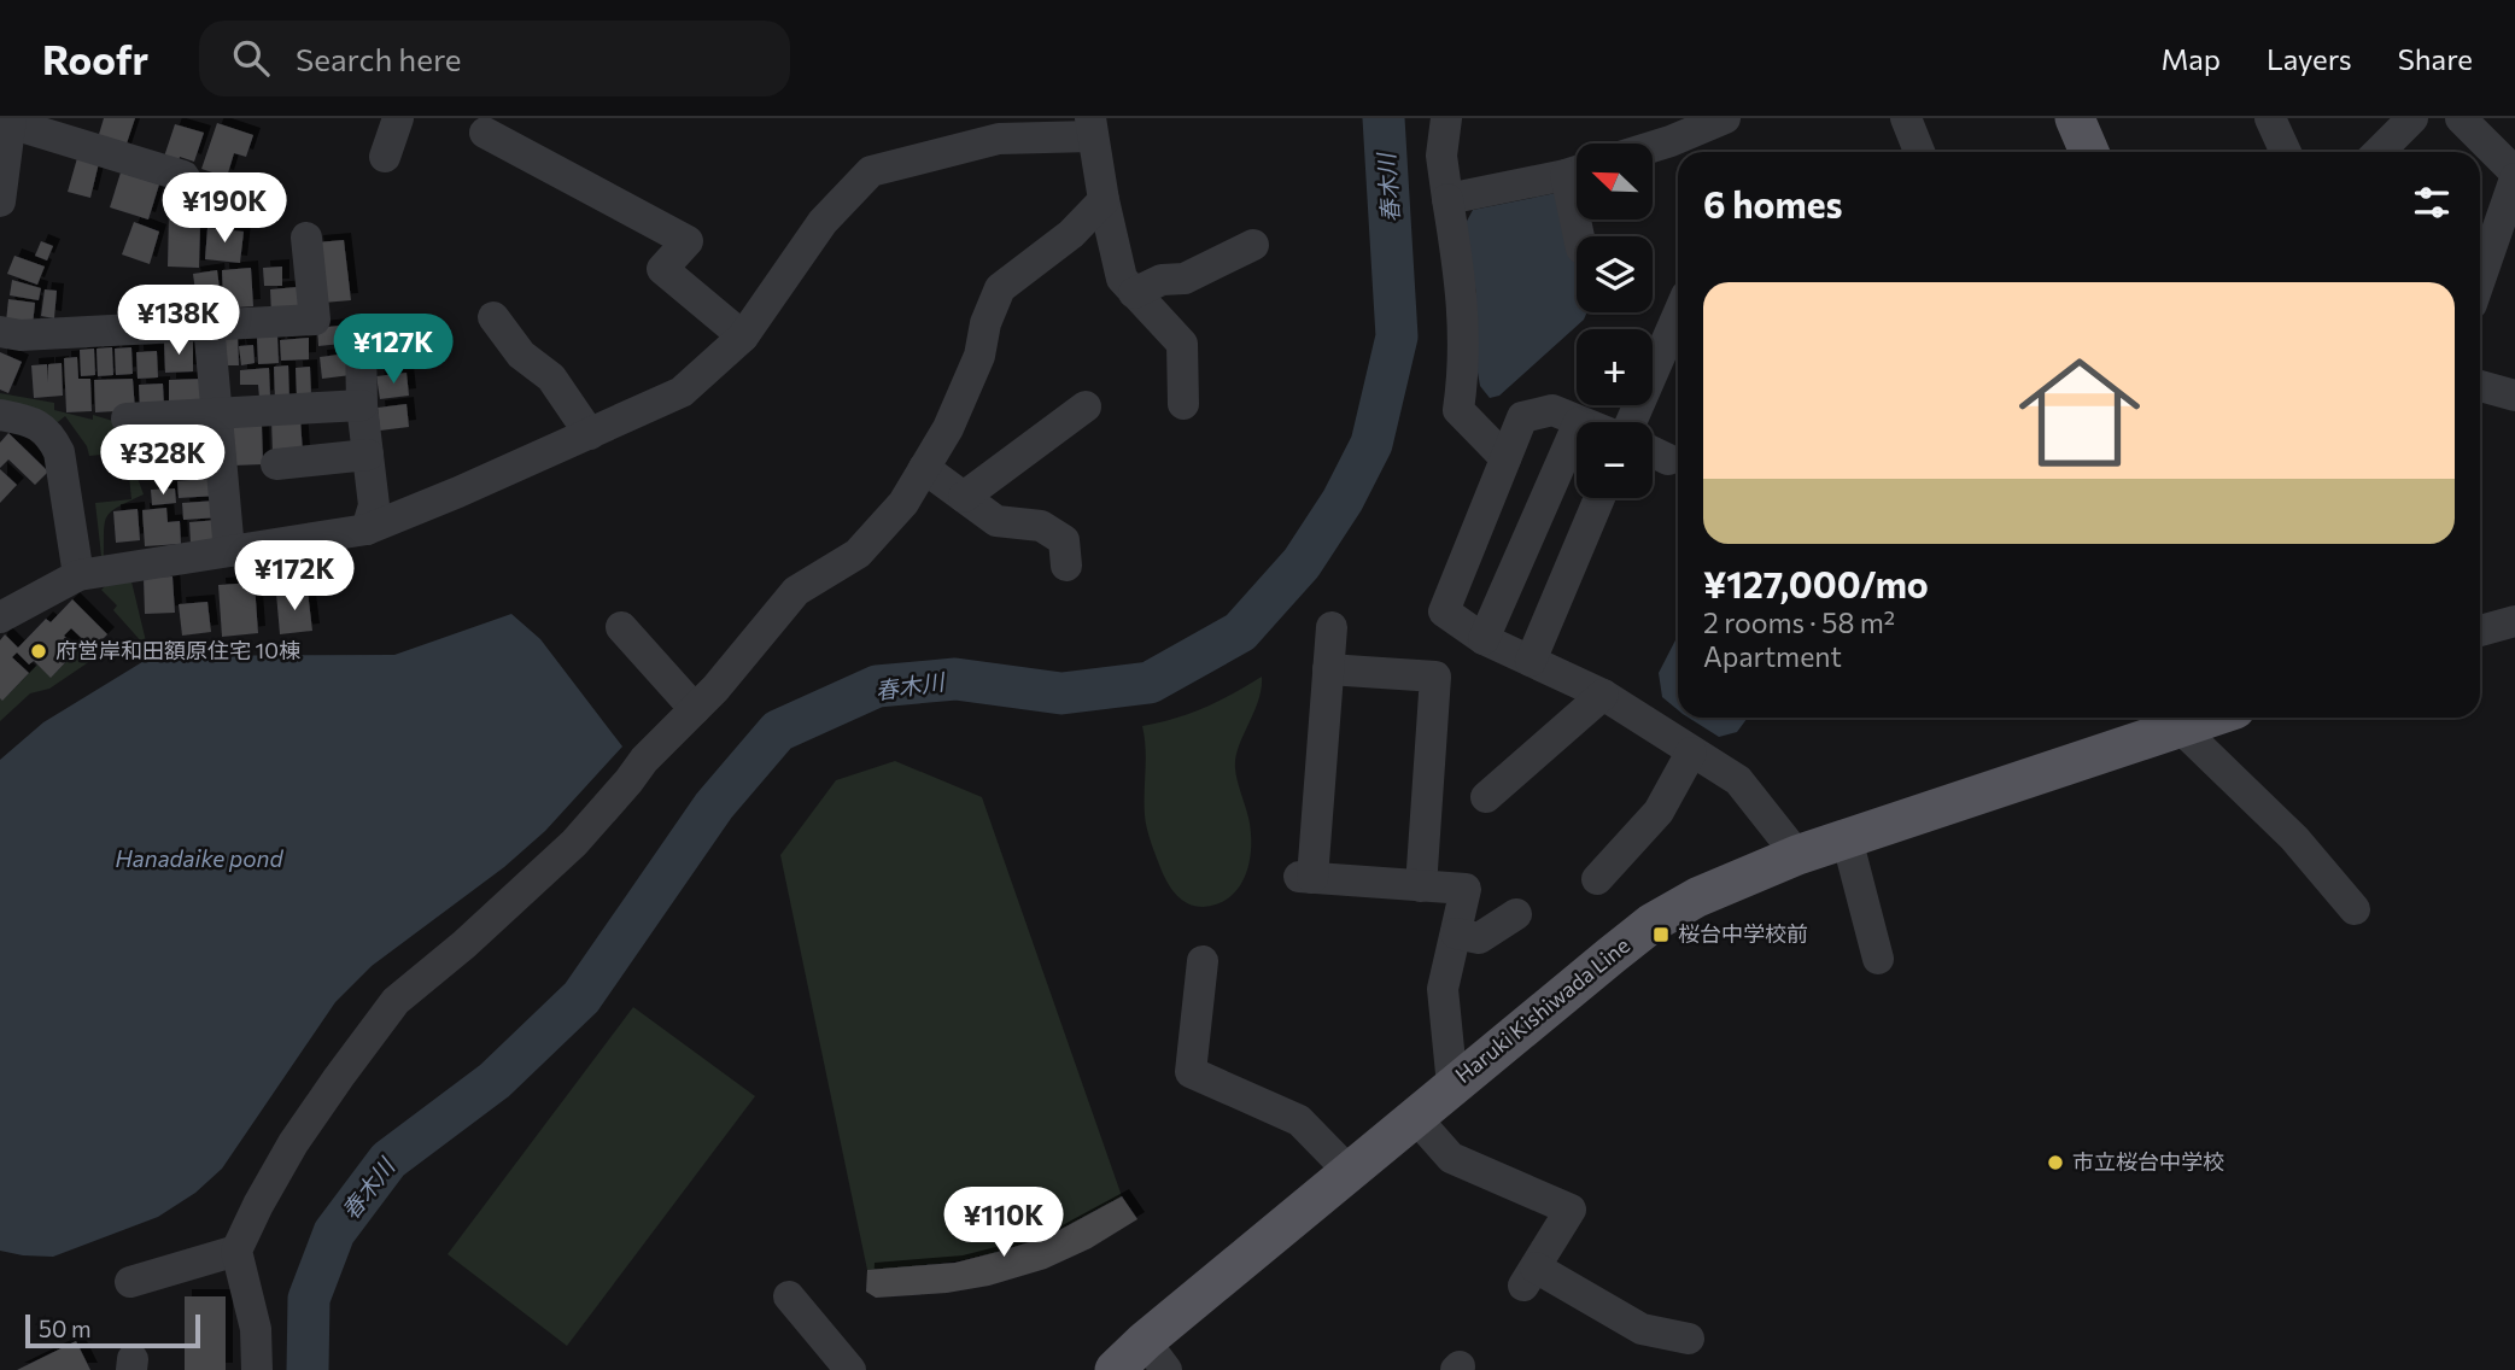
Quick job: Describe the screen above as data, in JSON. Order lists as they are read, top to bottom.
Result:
{
  "streets": {
    "main road": ["Haruki Kishiwada Line"]
  },
  "water": ["春木川", "Hanadaike pond"],
  "places": {
    "other": ["府営岸和田額原住宅 10棟", "市立桜台中学校"],
    "transit": ["桜台中学校前"]
  },
  "scale_bar": "50 m",
  "north": "top left",
  "page": {
    "header": "Roofr",
    "search": "Search here",
    "nav": ["Map", "Layers", "Share"],
    "map_buttons": ["+", "−"],
    "heading": "6 homes",
    "price": [
      "¥190K",
      "¥138K",
      "¥127K",
      "¥328K",
      "¥172K",
      "¥110K"
    ],
    "list": [
      {
        "name": "¥127,000/mo",
        "note": "2 rooms · 58 m² · Apartment"
      }
    ],
    "scale": "50 m"
  }
}
